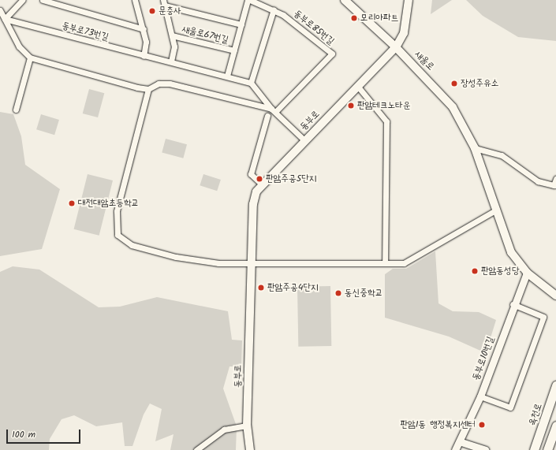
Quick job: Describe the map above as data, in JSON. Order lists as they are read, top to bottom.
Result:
{
  "streets": {
    "main road": ["새울로", "동부로", "옥천로"],
    "street": [
      "동부로85번길",
      "동부로73번길",
      "새울로67번길",
      "동부로10번길"
    ]
  },
  "crossings": [
    ["동부로73번길", "새울로67번길"],
    ["새울로", "동부로"],
    ["새울로", "동부로10번길"]
  ],
  "places": [
    "문충사",
    "모리아파트",
    "장성주유소",
    "판암테크노타운",
    "판암주공5단지",
    "대전대암초등학교",
    "판암동성당",
    "판암주공4단지",
    "동신중학교",
    "판암1동 행정복지센터"
  ],
  "scale_bar": "100 m"
}
